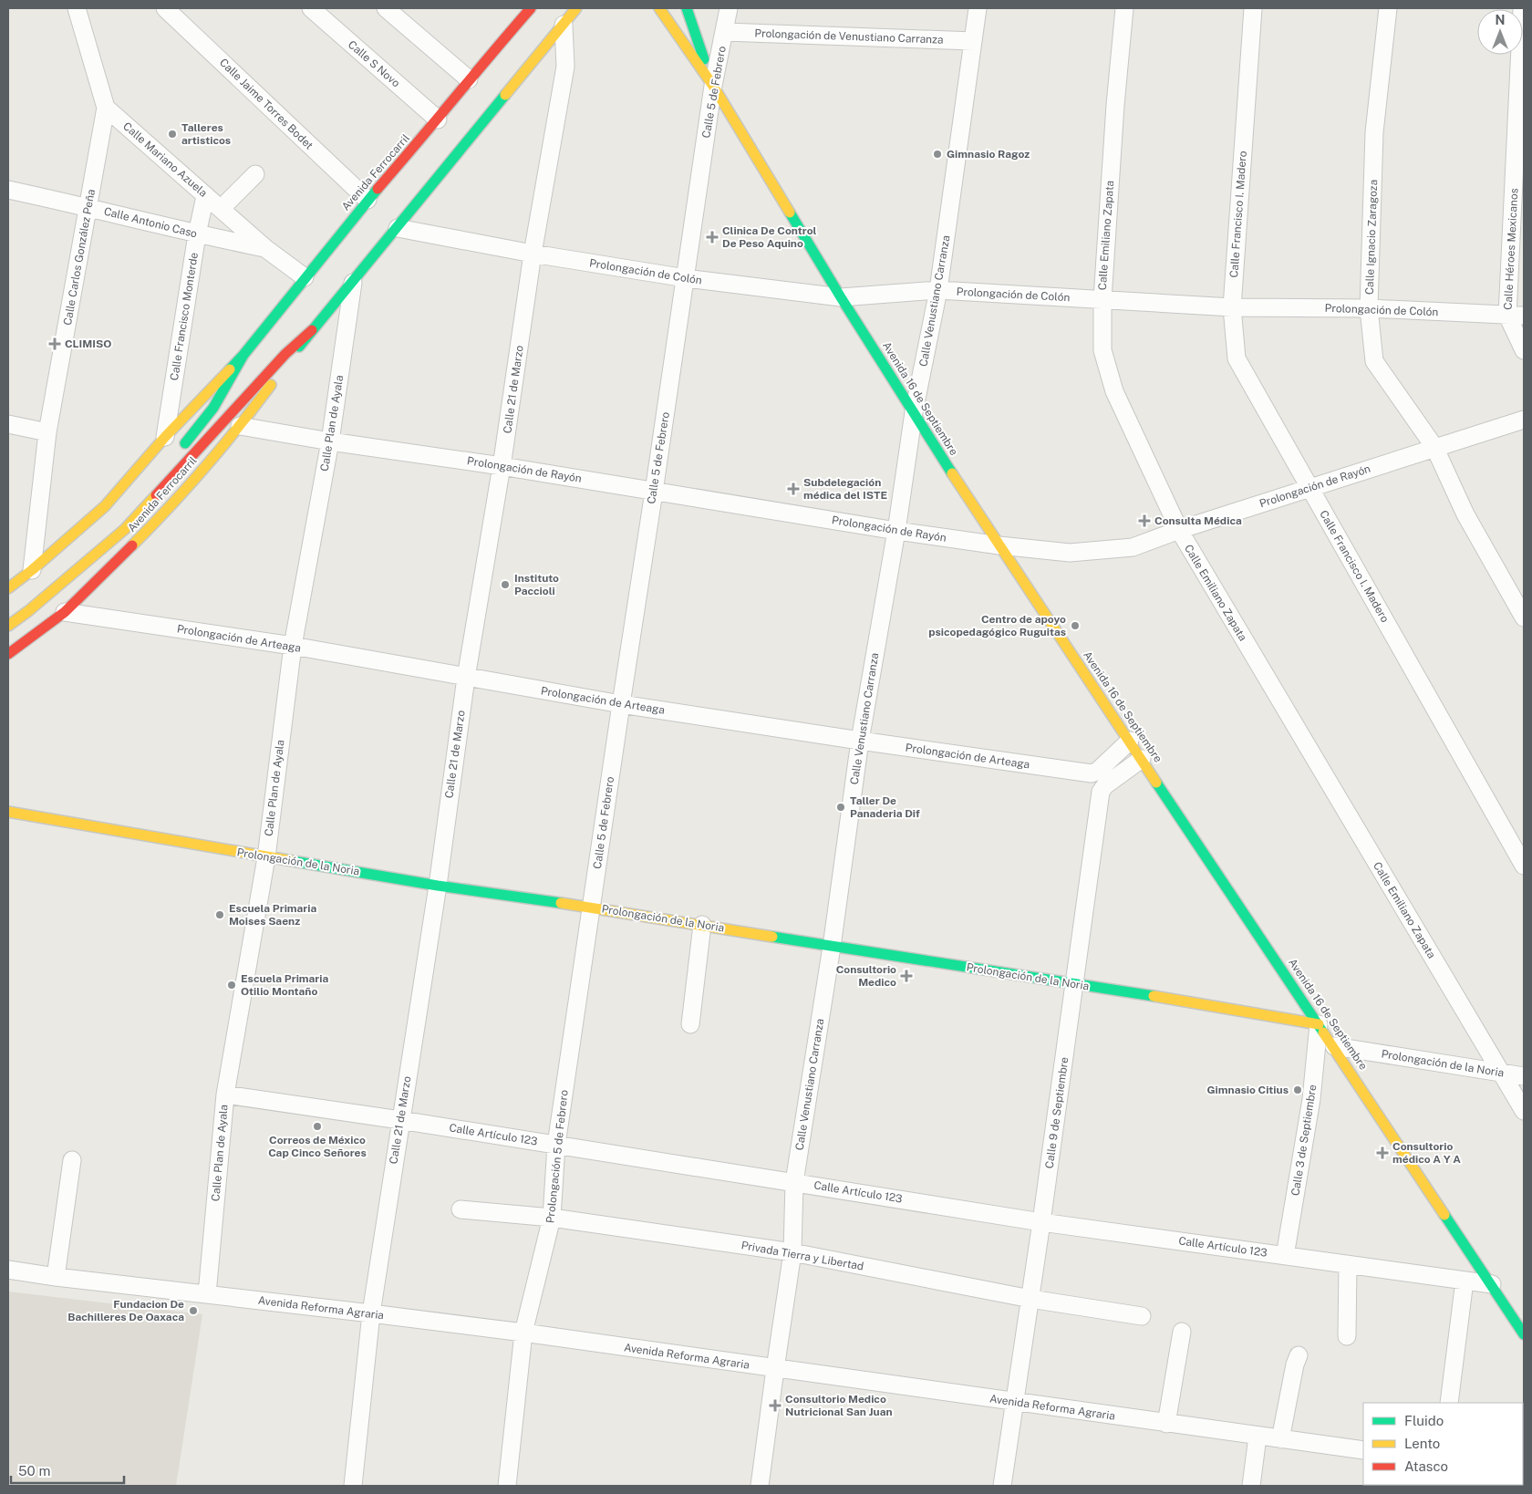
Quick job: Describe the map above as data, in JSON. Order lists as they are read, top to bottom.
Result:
{
  "streets": {
    "main road": ["Avenida Ferrocarril", "Avenida 16 de Septiembre", "Prolongación de la Noria"],
    "street": [
      "Prolongación de Venustiano Carranza",
      "Calle S Novo",
      "Calle 5 de Febrero",
      "Calle Jaime Torres Bodet",
      "Calle Mariano Azuela",
      "Calle Francisco I. Madero",
      "Calle Antonio Caso",
      "Calle Emiliano Zapata",
      "Calle Ignacio Zaragoza",
      "Calle Héroes Mexicanos",
      "Calle Carlos González Peña",
      "Prolongación de Colón",
      "Calle Venustiano Carranza",
      "Calle Francisco Monterde",
      "Calle 21 de Marzo",
      "Calle Plan de Ayala",
      "Prolongación de Rayón",
      "Prolongación de Arteaga",
      "Calle 9 de Septiembre",
      "Calle Artículo 123",
      "Calle 3 de Septiembre",
      "Prolongación 5 de Febrero",
      "Privada Tierra y Libertad",
      "Avenida Reforma Agraria"
    ]
  },
  "crossings": [
    ["Prolongación de Venustiano Carranza", "Calle 5 de Febrero"],
    ["Prolongación de Venustiano Carranza", "Calle Venustiano Carranza"],
    ["Calle S Novo", "Avenida Ferrocarril"],
    ["Calle 5 de Febrero", "Prolongación de Colón"],
    ["Calle 5 de Febrero", "Avenida 16 de Septiembre"],
    ["Calle 5 de Febrero", "Prolongación de Rayón"],
    ["Calle 5 de Febrero", "Prolongación de Arteaga"],
    ["Calle 5 de Febrero", "Prolongación de la Noria"],
    ["Calle 5 de Febrero", "Prolongación 5 de Febrero"],
    ["Calle Jaime Torres Bodet", "Avenida Ferrocarril"],
    ["Calle Mariano Azuela", "Avenida Ferrocarril"],
    ["Calle Mariano Azuela", "Calle Antonio Caso"],
    ["Calle Mariano Azuela", "Calle Carlos González Peña"],
    ["Calle Mariano Azuela", "Calle Francisco Monterde"],
    ["Avenida Ferrocarril", "Calle Carlos González Peña"],
    ["Avenida Ferrocarril", "Prolongación de Colón"],
    ["Avenida Ferrocarril", "Calle Francisco Monterde"],
    ["Avenida Ferrocarril", "Calle 21 de Marzo"],
    ["Avenida Ferrocarril", "Calle Plan de Ayala"],
    ["Avenida Ferrocarril", "Prolongación de Rayón"],
    ["Avenida Ferrocarril", "Prolongación de Arteaga"],
    ["Calle Francisco I. Madero", "Prolongación de Colón"],
    ["Calle Francisco I. Madero", "Prolongación de Rayón"],
    ["Calle Antonio Caso", "Calle Carlos González Peña"],
    ["Calle Antonio Caso", "Calle Francisco Monterde"],
    ["Calle Emiliano Zapata", "Prolongación de Colón"],
    ["Calle Emiliano Zapata", "Prolongación de Rayón"],
    ["Calle Emiliano Zapata", "Prolongación de la Noria"],
    ["Calle Ignacio Zaragoza", "Prolongación de Colón"],
    ["Calle Ignacio Zaragoza", "Prolongación de Rayón"],
    ["Calle Héroes Mexicanos", "Prolongación de Colón"],
    ["Prolongación de Colón", "Calle Venustiano Carranza"],
    ["Prolongación de Colón", "Calle 21 de Marzo"],
    ["Prolongación de Colón", "Avenida 16 de Septiembre"],
    ["Calle Venustiano Carranza", "Avenida 16 de Septiembre"],
    ["Calle Venustiano Carranza", "Prolongación de Rayón"],
    ["Calle Venustiano Carranza", "Prolongación de Arteaga"],
    ["Calle Venustiano Carranza", "Prolongación de la Noria"],
    ["Calle Venustiano Carranza", "Calle Artículo 123"],
    ["Calle Venustiano Carranza", "Privada Tierra y Libertad"],
    ["Calle Venustiano Carranza", "Avenida Reforma Agraria"],
    ["Calle 21 de Marzo", "Prolongación de Rayón"],
    ["Calle 21 de Marzo", "Prolongación de Arteaga"],
    ["Calle 21 de Marzo", "Prolongación de la Noria"],
    ["Calle 21 de Marzo", "Calle Artículo 123"],
    ["Calle 21 de Marzo", "Avenida Reforma Agraria"],
    ["Avenida 16 de Septiembre", "Prolongación de Rayón"],
    ["Avenida 16 de Septiembre", "Prolongación de Arteaga"],
    ["Avenida 16 de Septiembre", "Prolongación de la Noria"],
    ["Avenida 16 de Septiembre", "Calle 9 de Septiembre"],
    ["Avenida 16 de Septiembre", "Calle Artículo 123"],
    ["Avenida 16 de Septiembre", "Calle 3 de Septiembre"],
    ["Calle Plan de Ayala", "Prolongación de Rayón"],
    ["Calle Plan de Ayala", "Prolongación de Arteaga"],
    ["Calle Plan de Ayala", "Prolongación de la Noria"],
    ["Calle Plan de Ayala", "Calle Artículo 123"],
    ["Calle Plan de Ayala", "Avenida Reforma Agraria"],
    ["Prolongación de la Noria", "Calle 9 de Septiembre"],
    ["Prolongación de la Noria", "Calle 3 de Septiembre"],
    ["Prolongación de la Noria", "Prolongación 5 de Febrero"],
    ["Calle 9 de Septiembre", "Calle Artículo 123"],
    ["Calle 9 de Septiembre", "Privada Tierra y Libertad"],
    ["Calle 9 de Septiembre", "Avenida Reforma Agraria"],
    ["Calle Artículo 123", "Calle 3 de Septiembre"],
    ["Calle Artículo 123", "Prolongación 5 de Febrero"],
    ["Prolongación 5 de Febrero", "Privada Tierra y Libertad"],
    ["Prolongación 5 de Febrero", "Avenida Reforma Agraria"]
  ],
  "places": {
    "other": [
      "Talleres artisticos",
      "Gimnasio Ragoz",
      "Instituto Paccioli",
      "Centro de apoyo psicopedagógico Ruguitas",
      "Taller De Panaderia Dif",
      "Escuela Primaria Moises Saenz",
      "Escuela Primaria Otilio Montaño",
      "Gimnasio Citius",
      "Correos de México Cap Cinco Señores",
      "Fundacion De Bachilleres De Oaxaca"
    ],
    "health": [
      "Clinica De Control De Peso Aquino",
      "CLIMISO",
      "Subdelegación médica del ISTE",
      "Consulta Médica",
      "Consultorio Medico",
      "Consultorio médico A Y A",
      "Consultorio Medico Nutricional San Juan"
    ]
  },
  "legend": ["Fluido", "Lento", "Atasco"],
  "scale_bar": "50 m",
  "north": "top"
}
